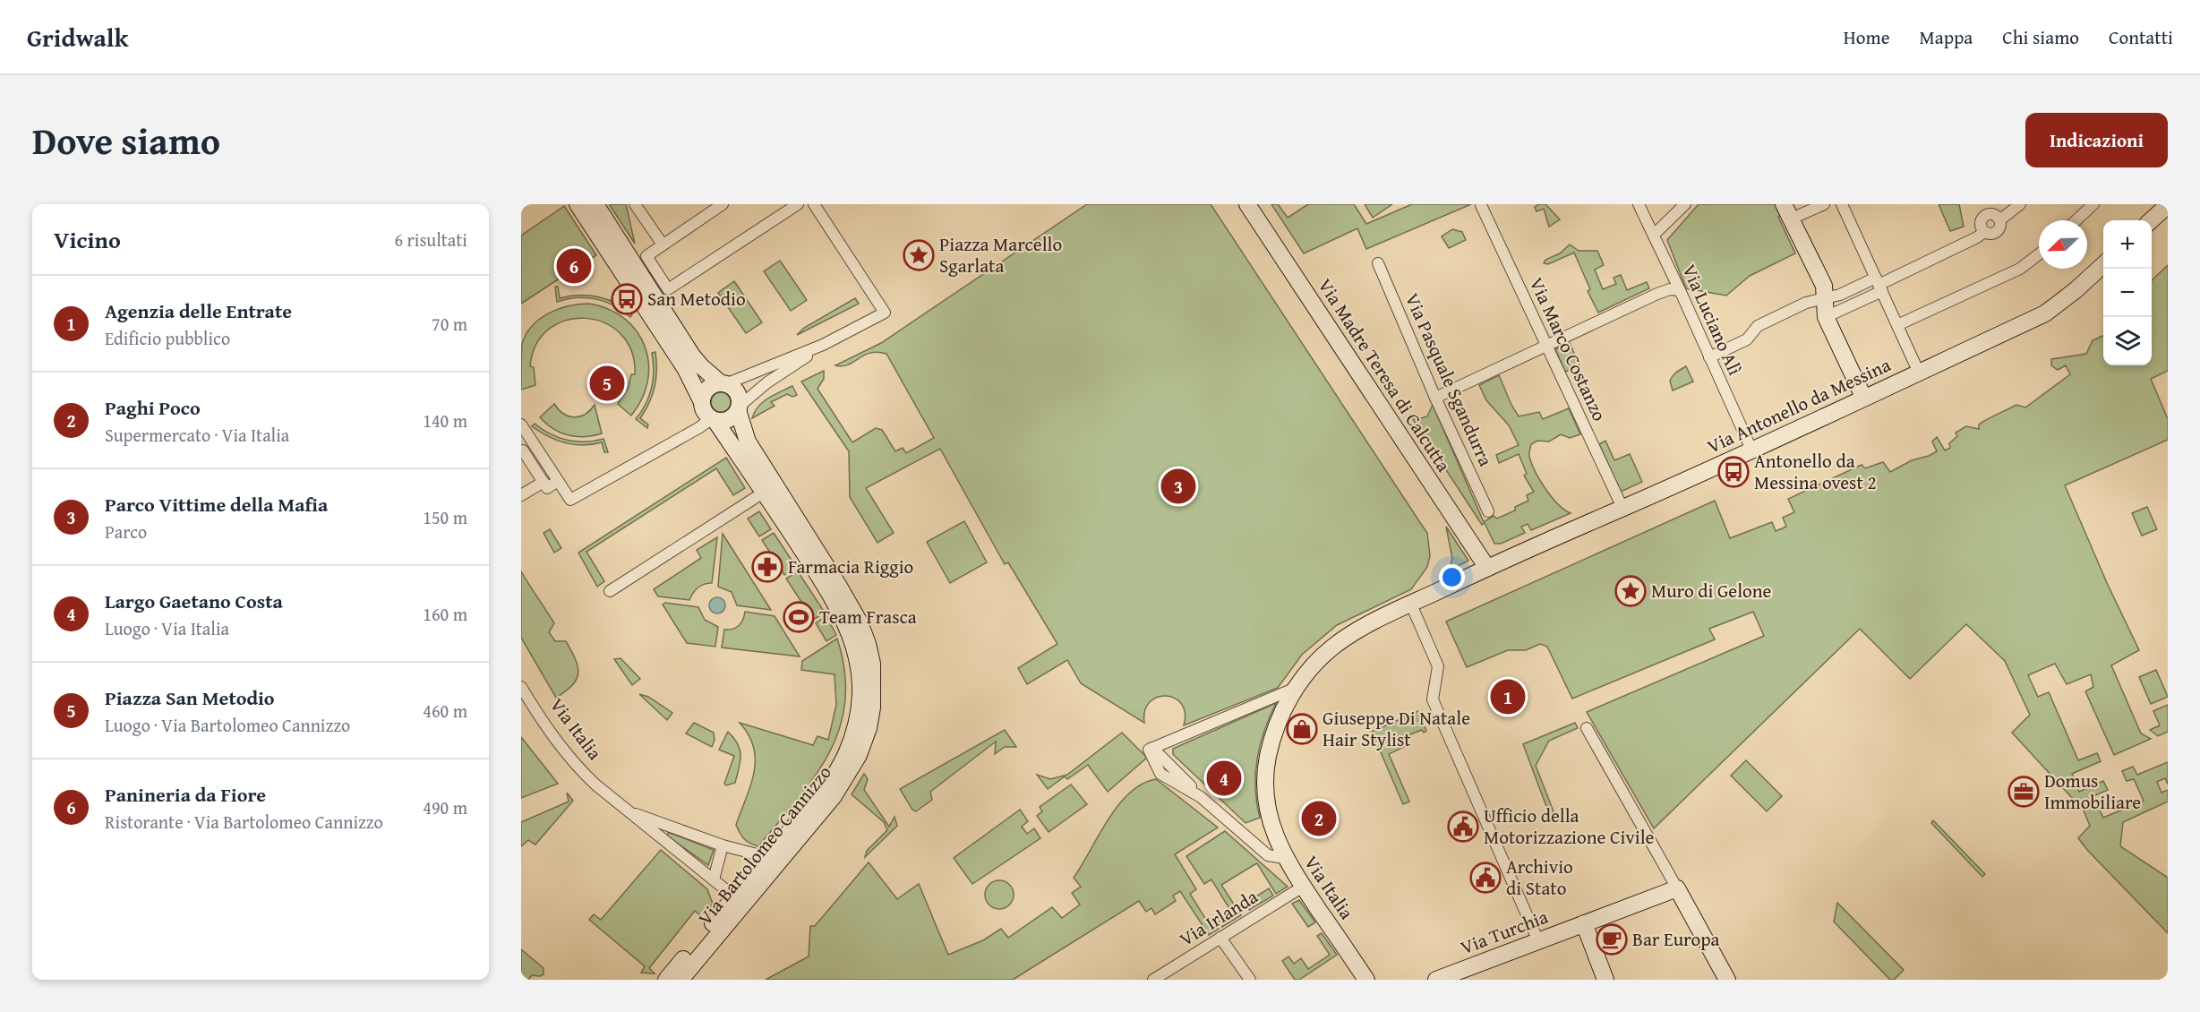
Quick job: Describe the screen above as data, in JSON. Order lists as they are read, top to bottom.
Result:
{
  "streets": {
    "street": [
      "Via Luciano Alì",
      "Via Marco Costanzo",
      "Via Madre Teresa di Calcutta",
      "Via Pasquale Sgandurra",
      "Via Antonello da Messina",
      "Via Italia",
      "Via Bartolomeo Cannizzo",
      "Via Irlanda",
      "Via Turchia"
    ]
  },
  "crossings": [
    ["Via Luciano Alì", "Via Antonello da Messina"],
    ["Via Marco Costanzo", "Via Antonello da Messina"],
    ["Via Madre Teresa di Calcutta", "Via Antonello da Messina"],
    ["Via Antonello da Messina", "Via Italia"],
    ["Via Italia", "Via Bartolomeo Cannizzo"],
    ["Via Italia", "Via Irlanda"]
  ],
  "places": {
    "place": ["Piazza Marcello Sgarlata", "Muro di Gelone"],
    "bus stop": ["San Metodio", "Antonello da Messina ovest 2"],
    "pharmacy": ["Farmacia Riggio"],
    "sports": ["Team Frasca"],
    "shop": ["Giuseppe Di Natale Hair Stylist"],
    "office": ["Domus Immobiliare"],
    "public building": ["Ufficio della Motorizzazione Civile", "Archivio di Stato"],
    "cafe": ["Bar Europa"]
  },
  "north": "bottom left",
  "page": {
    "header": "Gridwalk",
    "nav": [
      "Home",
      "Mappa",
      "Chi siamo",
      "Contatti"
    ],
    "title": "Dove siamo",
    "buttons": "Indicazioni",
    "heading": ["Vicino", "6 risultati"],
    "map_buttons": ["+", "−"],
    "pins": [
      "6",
      "5",
      "3",
      "1",
      "4",
      "2"
    ],
    "list": [
      {
        "mark": "1",
        "name": "Agenzia delle Entrate",
        "note": "Edificio pubblico",
        "value": "70 m"
      },
      {
        "mark": "2",
        "name": "Paghi Poco",
        "note": "Supermercato · Via Italia",
        "value": "140 m"
      },
      {
        "mark": "3",
        "name": "Parco Vittime della Mafia",
        "note": "Parco",
        "value": "150 m"
      },
      {
        "mark": "4",
        "name": "Largo Gaetano Costa",
        "note": "Luogo · Via Italia",
        "value": "160 m"
      },
      {
        "mark": "5",
        "name": "Piazza San Metodio",
        "note": "Luogo · Via Bartolomeo Cannizzo",
        "value": "460 m"
      },
      {
        "mark": "6",
        "name": "Panineria da Fiore",
        "note": "Ristorante · Via Bartolomeo Cannizzo",
        "value": "490 m"
      }
    ]
  }
}
